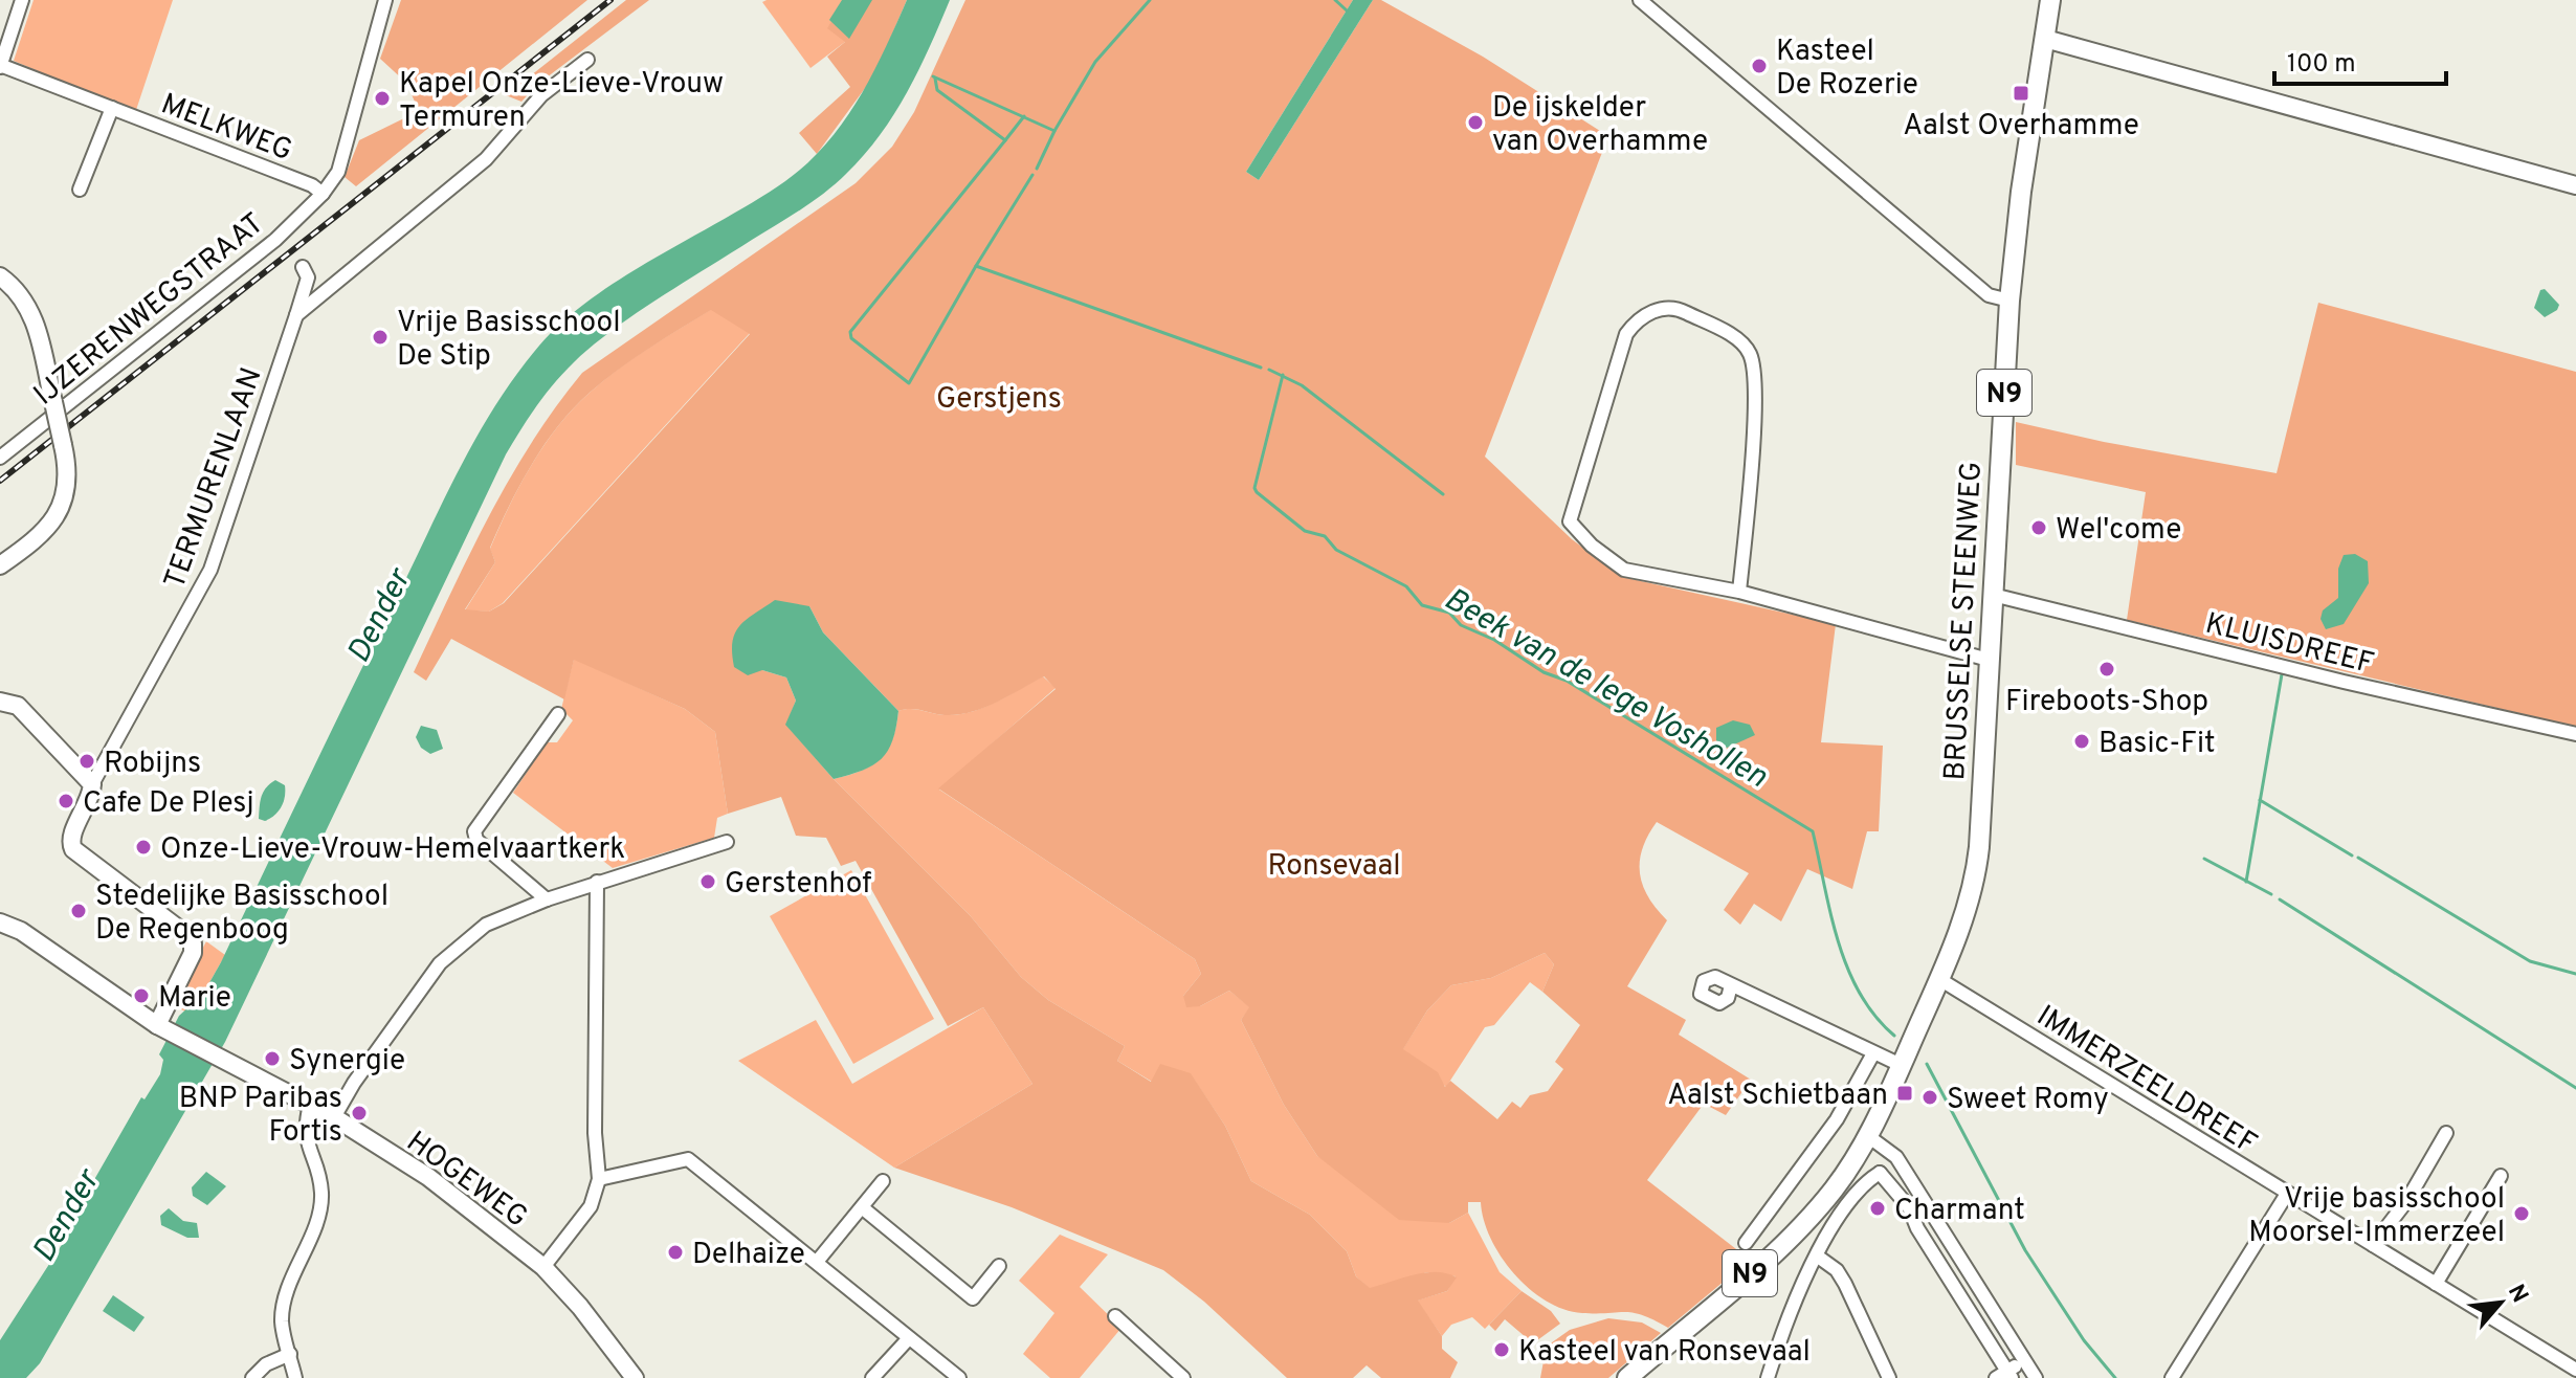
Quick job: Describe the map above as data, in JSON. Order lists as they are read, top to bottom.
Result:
{
  "streets": {
    "main road": ["N9", "BRUSSELSE STEENWEG"],
    "street": [
      "MELKWEG",
      "IJZERENWEGSTRAAT",
      "TERMURENLAAN",
      "KLUISDREEF",
      "IMMERZEELDREEF",
      "HOGEWEG"
    ]
  },
  "crossings": [
    ["MELKWEG", "IJZERENWEGSTRAAT"],
    ["BRUSSELSE STEENWEG", "KLUISDREEF"],
    ["BRUSSELSE STEENWEG", "IMMERZEELDREEF"]
  ],
  "water": ["Dender", "Beek van de lege Voshollen"],
  "parks": ["Gerstjens", "Ronsevaal"],
  "places": {
    "other": [
      "Kasteel De Rozerie",
      "Kapel Onze-Lieve-Vrouw Termuren",
      "De ijskelder van Overhamme",
      "Vrije Basisschool De Stip",
      "Wel'come",
      "Fireboots-Shop",
      "Basic-Fit",
      "Robijns",
      "Cafe De Plesj",
      "Onze-Lieve-Vrouw-Hemelvaartkerk",
      "Gerstenhof",
      "Stedelijke Basisschool De Regenboog",
      "Marie",
      "Synergie",
      "Sweet Romy",
      "BNP Paribas Fortis",
      "Charmant",
      "Vrije basisschool Moorsel-Immerzeel",
      "Delhaize",
      "Kasteel van Ronsevaal"
    ],
    "transit": ["Aalst Overhamme", "Aalst Schietbaan"]
  },
  "scale_bar": "100 m",
  "north": "top right"
}
